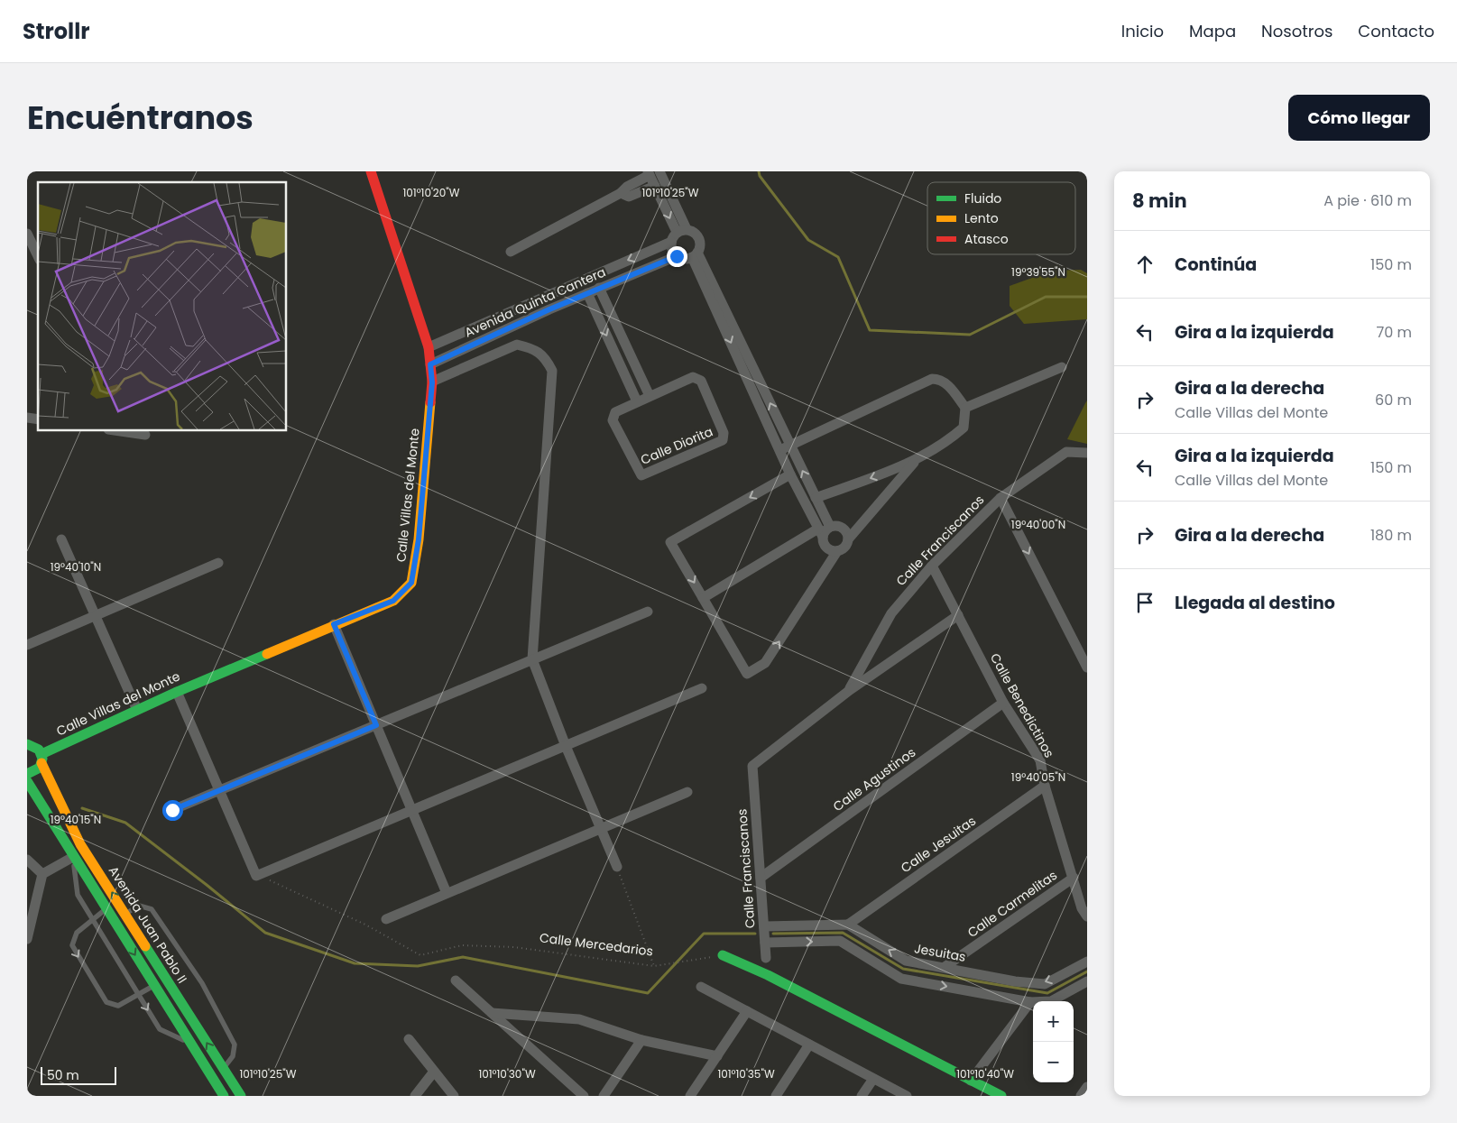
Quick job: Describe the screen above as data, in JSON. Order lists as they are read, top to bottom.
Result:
{
  "streets": {
    "street": [
      "Avenida Quinta Cantera",
      "Calle Diorita",
      "Calle Villas del Monte",
      "Calle Franciscanos",
      "Calle Benedictinos",
      "Calle Agustinos",
      "Calle Jesuitas",
      "Calle Carmelitas",
      "Avenida Juan Pablo II",
      "Jesuitas"
    ],
    "path": ["Calle Mercedarios"]
  },
  "crossings": [
    ["Avenida Quinta Cantera", "Calle Villas del Monte"],
    ["Calle Villas del Monte", "Avenida Juan Pablo II"],
    ["Calle Franciscanos", "Calle Benedictinos"],
    ["Calle Franciscanos", "Calle Agustinos"],
    ["Calle Benedictinos", "Calle Agustinos"],
    ["Calle Benedictinos", "Calle Jesuitas"],
    ["Calle Benedictinos", "Calle Carmelitas"],
    ["Calle Jesuitas", "Jesuitas"],
    ["Calle Carmelitas", "Jesuitas"]
  ],
  "legend": ["Fluido", "Lento", "Atasco"],
  "scale_bar": "50 m",
  "page": {
    "header": "Strollr",
    "nav": [
      "Inicio",
      "Mapa",
      "Nosotros",
      "Contacto"
    ],
    "title": "Encuéntranos",
    "buttons": "Cómo llegar",
    "heading": ["8 min", "A pie · 610 m"],
    "list": [
      ["Continúa", "150 m"],
      ["Gira a la izquierda", "70 m"],
      ["Gira a la derecha", "Calle Villas del Monte", "60 m"],
      ["Gira a la izquierda", "Calle Villas del Monte", "150 m"],
      ["Gira a la derecha", "180 m"],
      "Llegada al destino"
    ],
    "map_buttons": ["+", "−"],
    "scale": "50 m"
  },
  "coordinates": [
    "101°10'20\"W",
    "101°10'25\"W",
    "19°39'55\"N",
    "19°40'00\"N",
    "19°40'10\"N",
    "19°40'05\"N",
    "19°40'15\"N",
    "101°10'30\"W",
    "101°10'35\"W",
    "101°10'40\"W"
  ]
}
